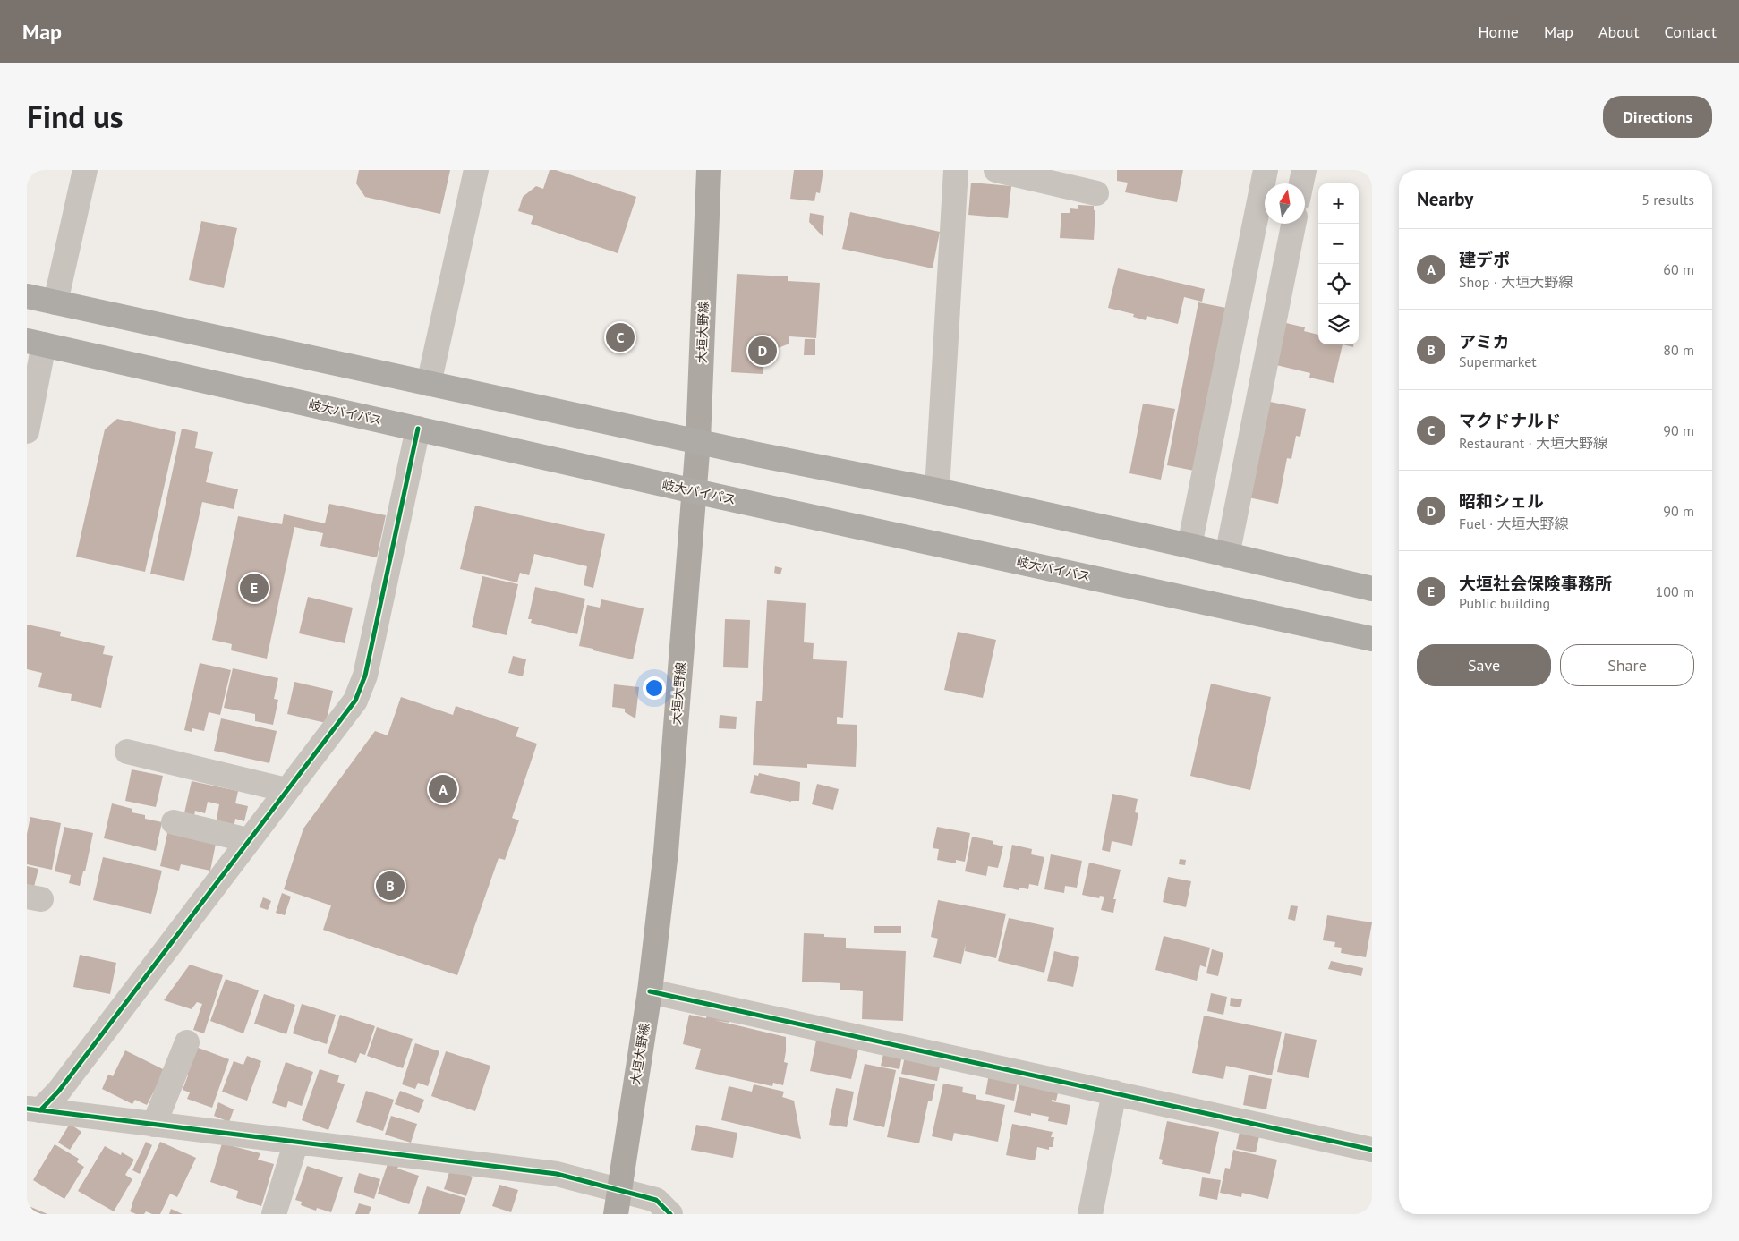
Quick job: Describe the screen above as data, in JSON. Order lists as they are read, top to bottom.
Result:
{
  "streets": {
    "highway": ["岐大バイパス"],
    "main road": ["大垣大野線"]
  },
  "crossings": [
    ["大垣大野線", "岐大バイパス"]
  ],
  "north": "top",
  "page": {
    "header": "Map",
    "nav": [
      "Home",
      "Map",
      "About",
      "Contact"
    ],
    "title": "Find us",
    "buttons": [
      "Directions",
      ["Save", "Share"]
    ],
    "heading": ["Nearby", "5 results"],
    "map_buttons": ["+", "−"],
    "list": [
      {
        "mark": "A",
        "name": "建デポ",
        "note": "Shop · 大垣大野線",
        "value": "60 m"
      },
      {
        "mark": "B",
        "name": "アミカ",
        "note": "Supermarket",
        "value": "80 m"
      },
      {
        "mark": "C",
        "name": "マクドナルド",
        "note": "Restaurant · 大垣大野線",
        "value": "90 m"
      },
      {
        "mark": "D",
        "name": "昭和シェル",
        "note": "Fuel · 大垣大野線",
        "value": "90 m"
      },
      {
        "mark": "E",
        "name": "大垣社会保険事務所",
        "note": "Public building",
        "value": "100 m"
      }
    ],
    "pins": [
      "C",
      "D",
      "E",
      "A",
      "B"
    ]
  }
}
